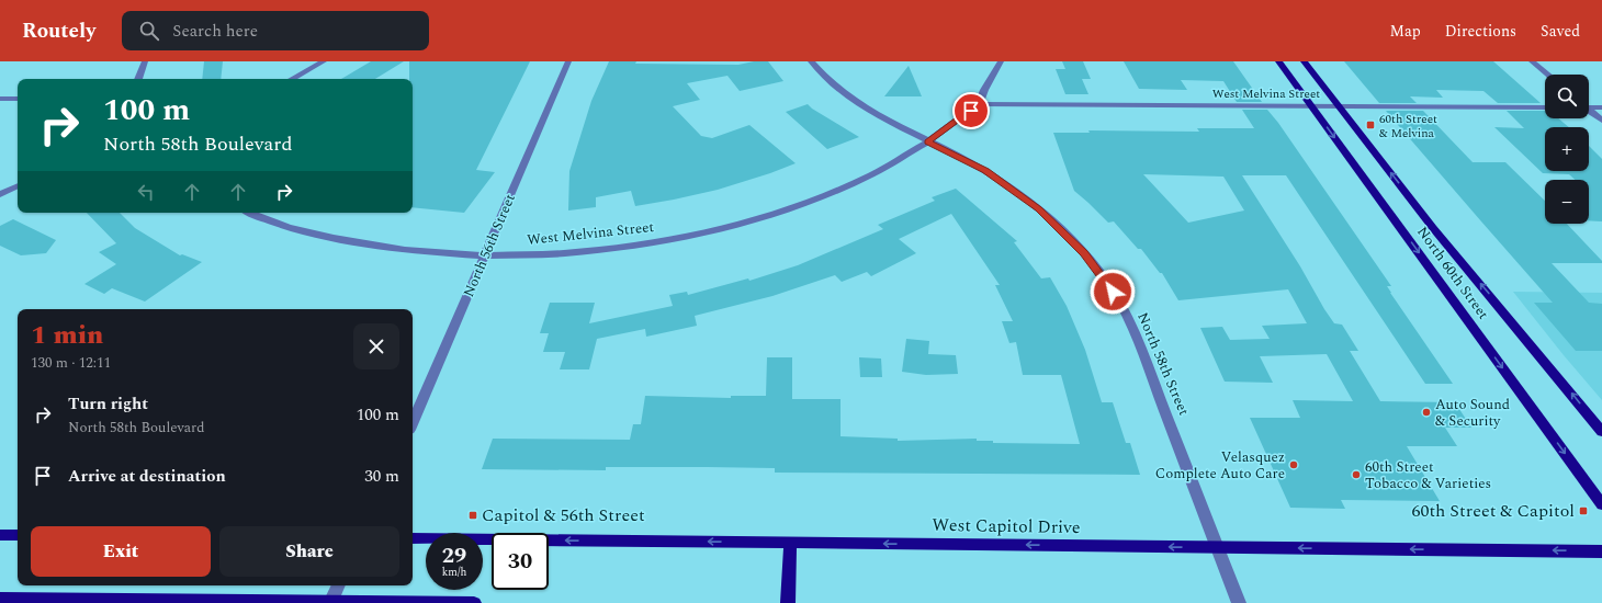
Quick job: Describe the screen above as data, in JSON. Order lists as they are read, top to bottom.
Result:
{
  "streets": {
    "main road": ["North 60th Street", "West Capitol Drive"],
    "street": ["West Melvina Street", "North 56th Street", "North 58th Street"]
  },
  "crossings": [
    ["West Melvina Street", "North 56th Street"],
    ["West Melvina Street", "North 60th Street"],
    ["West Melvina Street", "North 58th Street"],
    ["North 58th Street", "West Capitol Drive"]
  ],
  "one_way": ["West Capitol Drive"],
  "places": {
    "transit": ["60th Street & Melvina", "60th Street & Capitol", "Capitol & 56th Street"],
    "other": ["Auto Sound & Security", "Velasquez Complete Auto Care", "60th Street Tobacco & Varieties"]
  },
  "page": {
    "header": "Routely",
    "search": "Search here",
    "nav": ["Map", "Directions", "Saved"],
    "map_buttons": ["+", "−"],
    "turn": ["100 m", "North 58th Boulevard"],
    "heading": ["1 min", "130 m · 12:11"],
    "list": [
      {
        "name": "Turn right",
        "note": "North 58th Boulevard",
        "value": "100 m"
      },
      {
        "name": "Arrive at destination",
        "value": "30 m"
      }
    ],
    "buttons": ["Exit", "Share"],
    "speed": "29 km/h",
    "limit": "30"
  }
}
